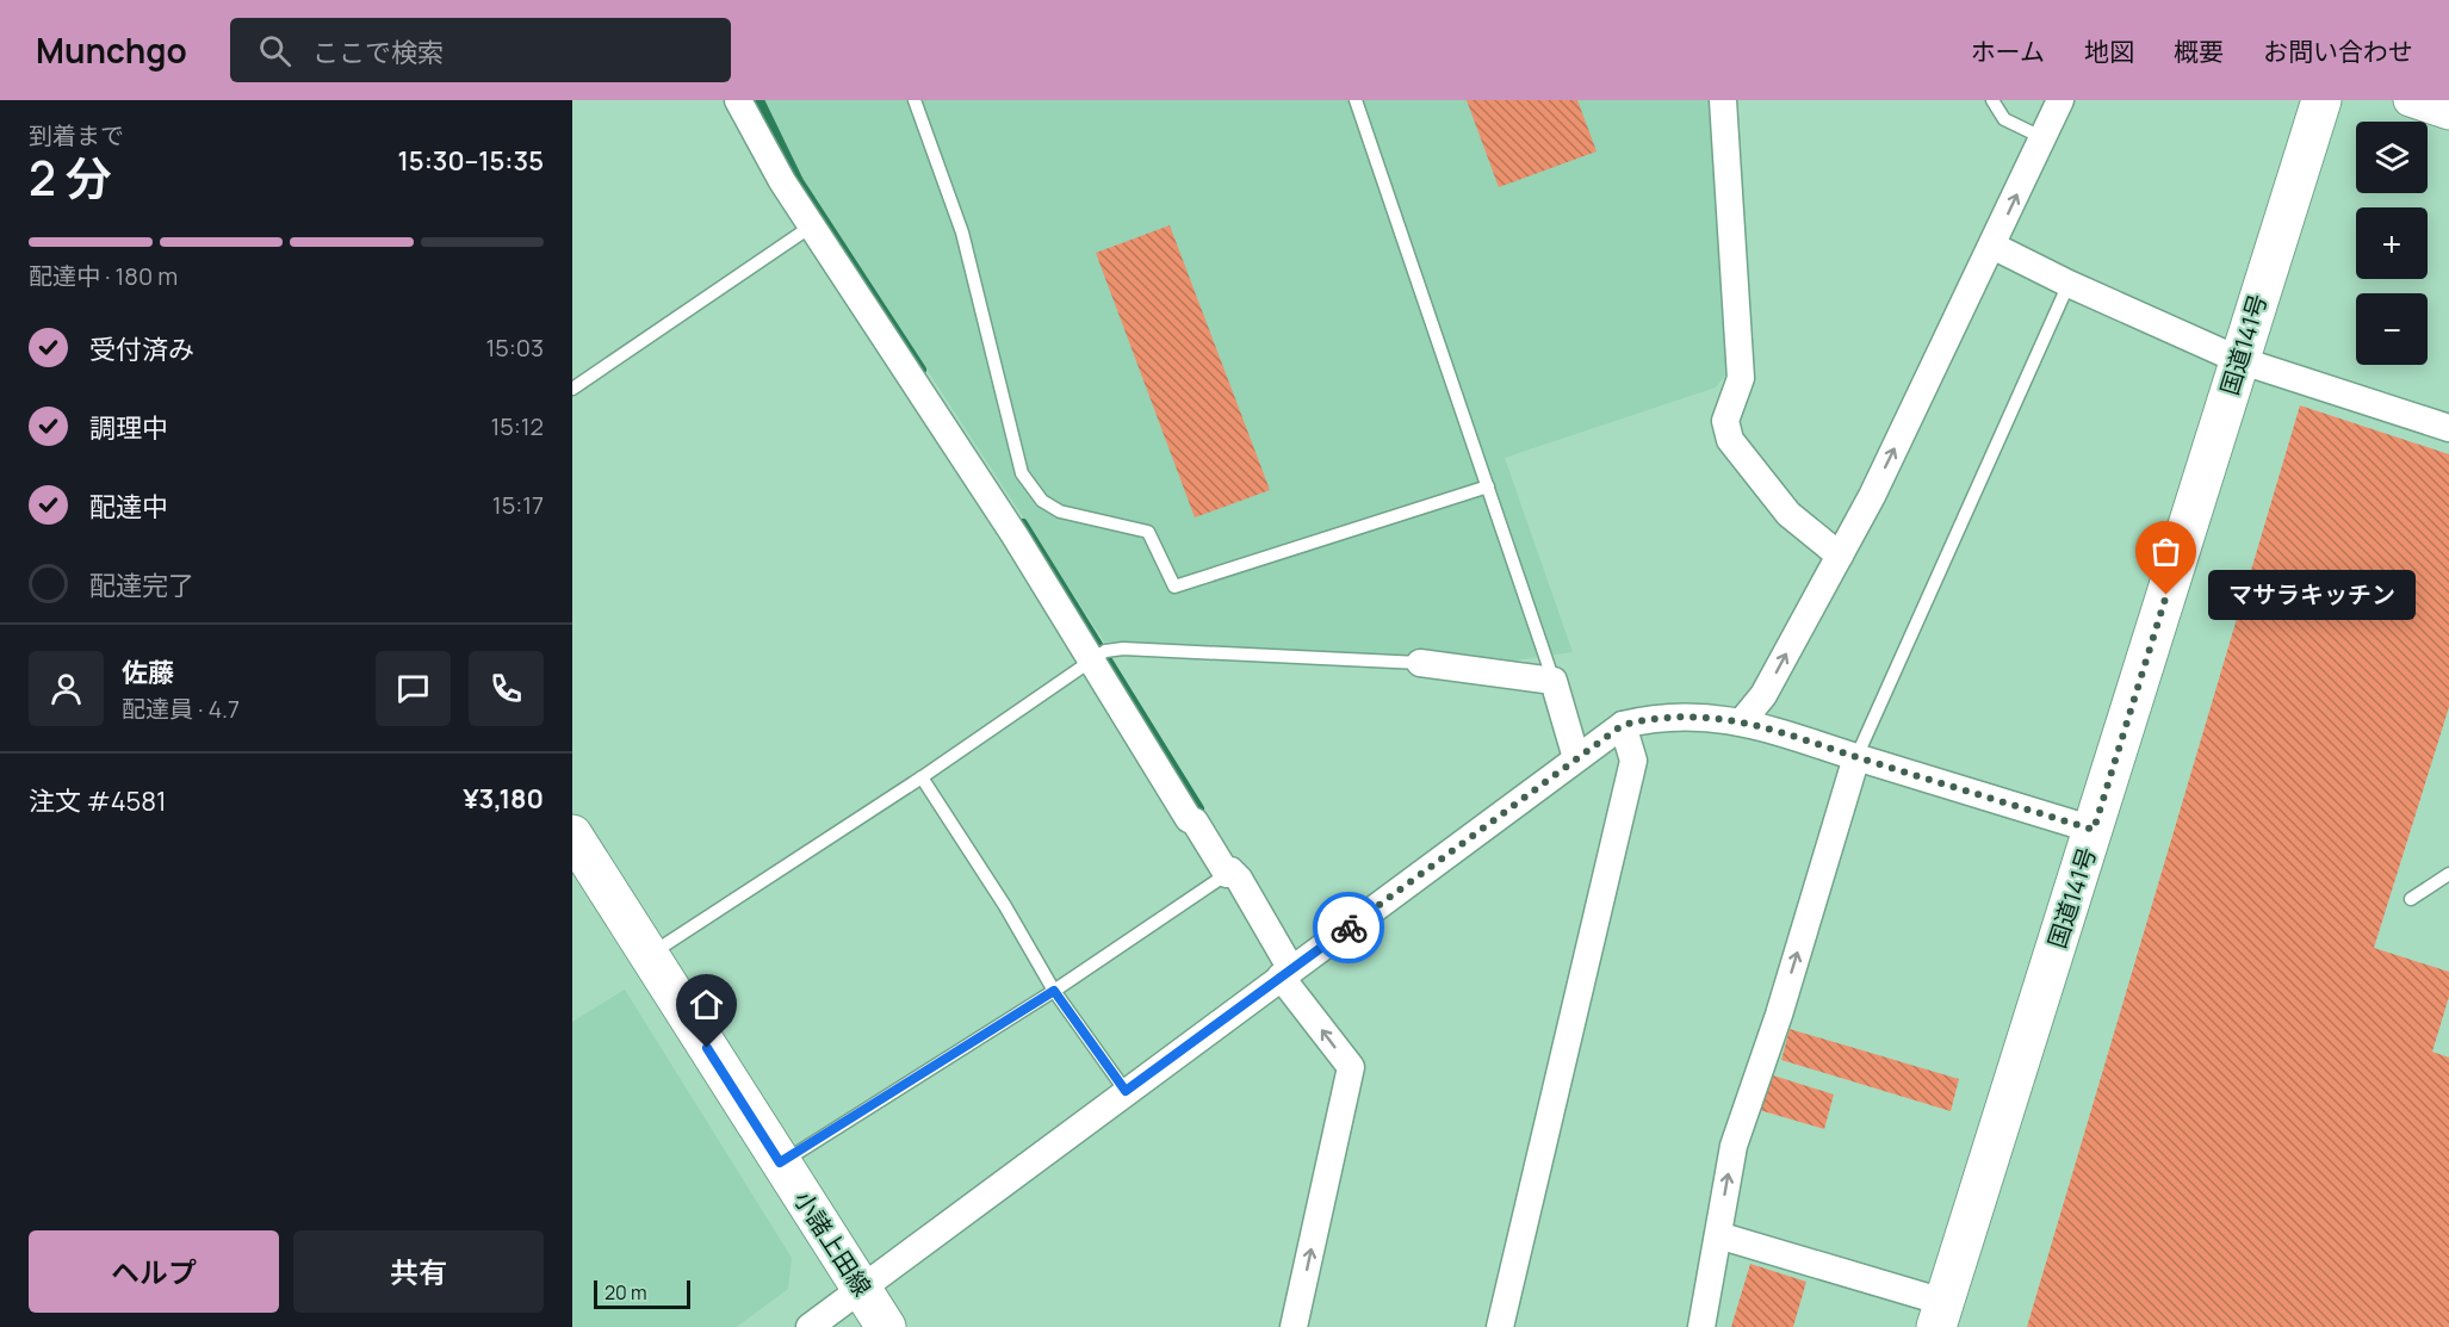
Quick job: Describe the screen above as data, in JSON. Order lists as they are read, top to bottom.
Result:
{
  "streets": {
    "main road": ["国道141号", "小諸上田線"]
  },
  "places": ["マサラキッチン"],
  "scale_bar": "20 m",
  "page": {
    "header": "Munchgo",
    "search": "ここで検索",
    "nav": [
      "ホーム",
      "地図",
      "概要",
      "お問い合わせ"
    ],
    "heading": ["2 分", "到着まで", "15:30–15:35"],
    "panel": [
      "佐藤",
      "配達員 · 4.7",
      "注文 #4581",
      "¥3,180"
    ],
    "map_buttons": ["+", "−"],
    "bar": "配達中 · 180 m",
    "list": [
      ["受付済み", "15:03"],
      ["調理中", "15:12"],
      ["配達中", "15:17"],
      "配達完了"
    ],
    "bubble": "マサラキッチン",
    "buttons": ["ヘルプ", "共有"],
    "scale": "20 m"
  }
}
